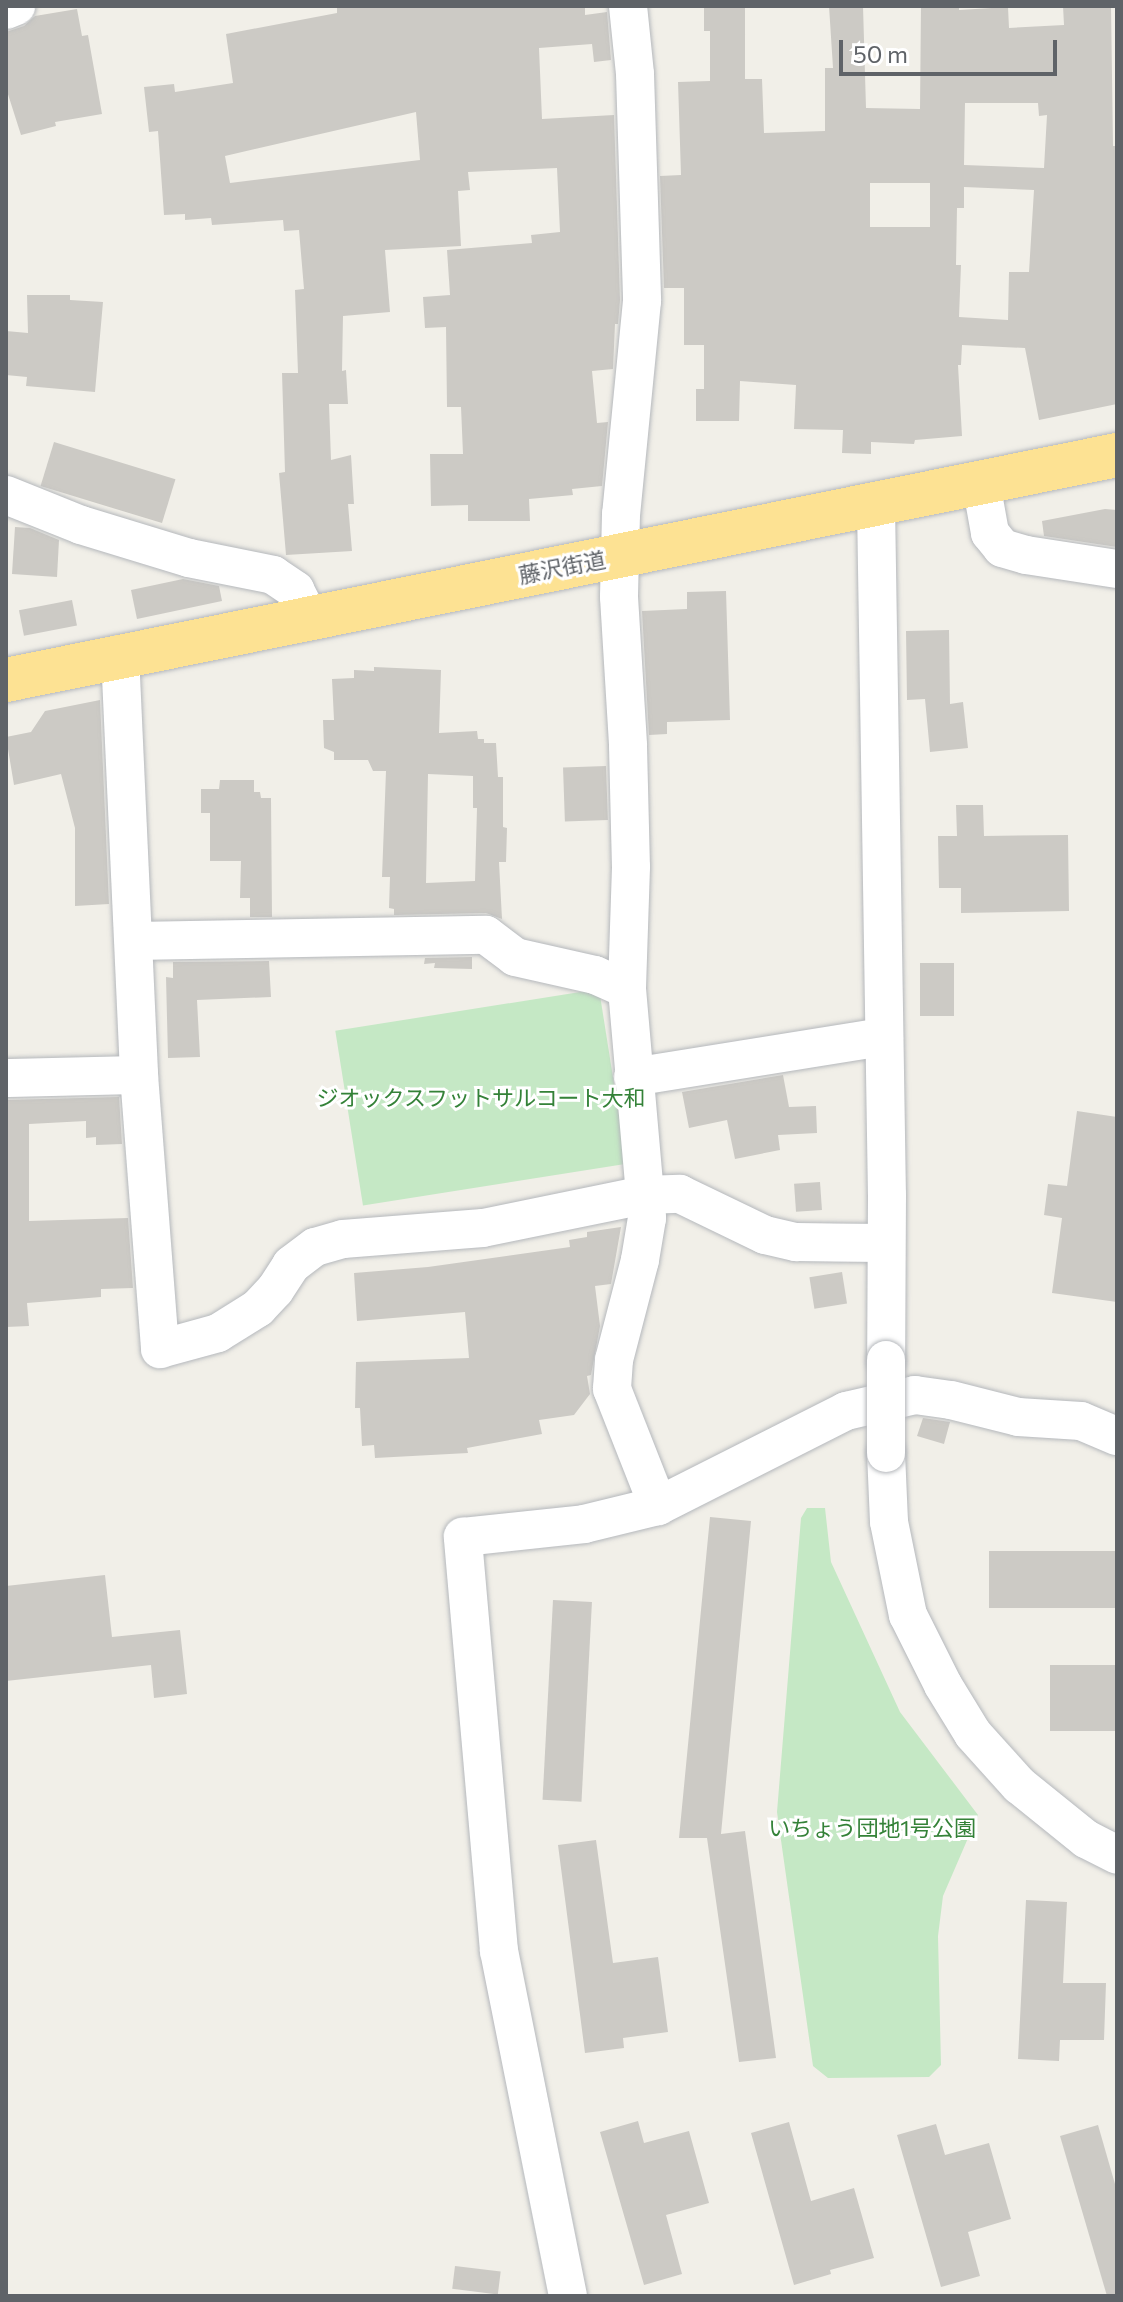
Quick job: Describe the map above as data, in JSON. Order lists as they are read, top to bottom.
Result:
{
  "streets": {
    "highway": ["藤沢街道"]
  },
  "parks": ["ジオックスフットサルコート大和", "いちょう団地1号公園"],
  "scale_bar": "50 m"
}
